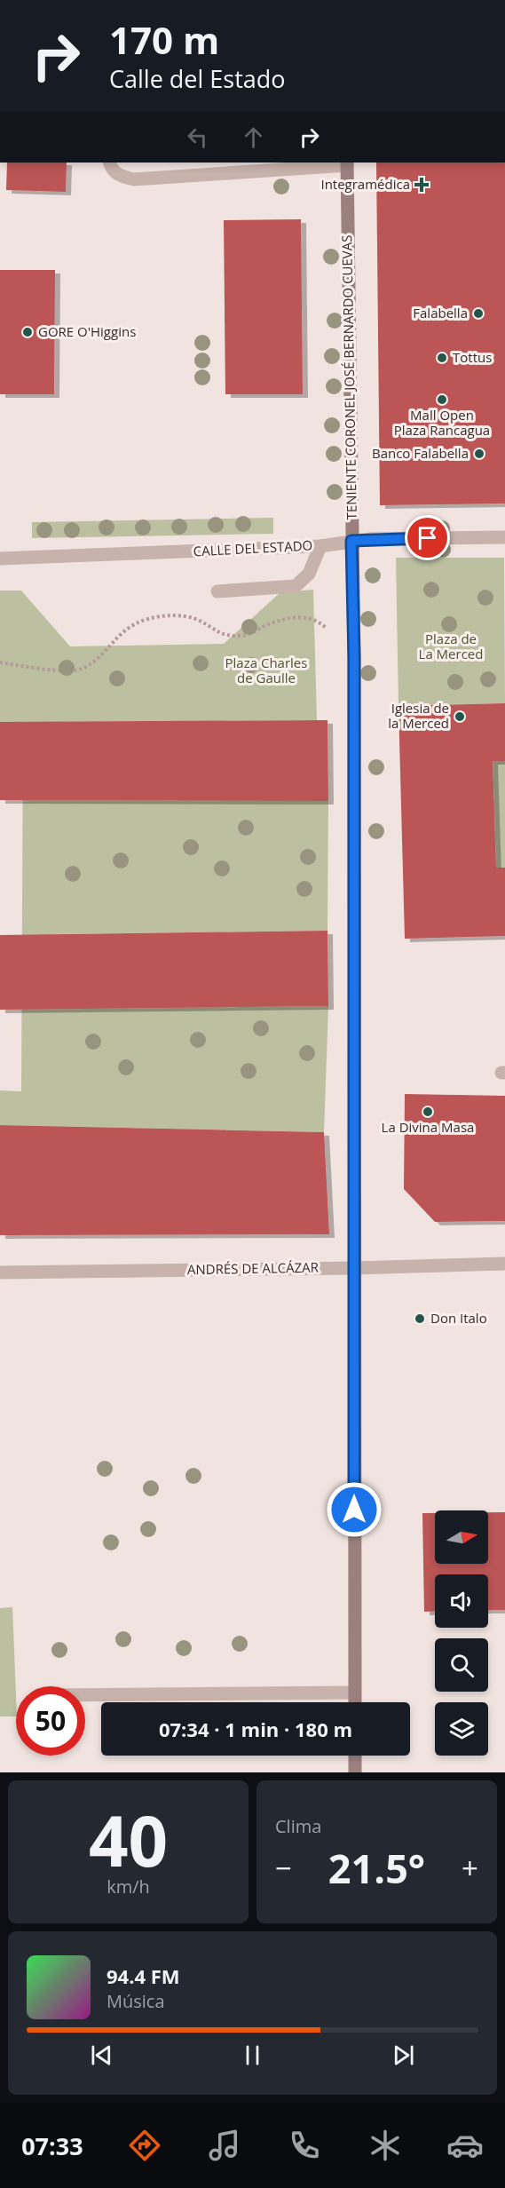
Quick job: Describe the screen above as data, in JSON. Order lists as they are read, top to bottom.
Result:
{
  "streets": {
    "main road": ["TENIENTE CORONEL JOSÉ BERNARDO CUEVAS"],
    "street": ["CALLE DEL ESTADO", "ANDRÉS DE ALCÁZAR"]
  },
  "crossings": [
    ["TENIENTE CORONEL JOSÉ BERNARDO CUEVAS", "CALLE DEL ESTADO"],
    ["TENIENTE CORONEL JOSÉ BERNARDO CUEVAS", "ANDRÉS DE ALCÁZAR"]
  ],
  "parks": ["Plaza de La Merced", "Plaza Charles de Gaulle"],
  "places": {
    "health": ["Integramédica"],
    "other": [
      "Falabella",
      "GORE O'Higgins",
      "Tottus",
      "Mall Open Plaza Rancagua",
      "Banco Falabella",
      "Iglesia de la Merced",
      "La Divina Masa",
      "Don Italo"
    ]
  },
  "north": "right",
  "page": {
    "turn": ["170 m", "Calle del Estado"],
    "limit": "50",
    "trip": "07:34 · 1 min · 180 m",
    "tile": [
      ["40", "km/h"],
      "Clima"
    ],
    "heat": ["−", "21.5°", "+"],
    "song": ["94.4 FM", "Música"],
    "tabs": "07:33"
  }
}
